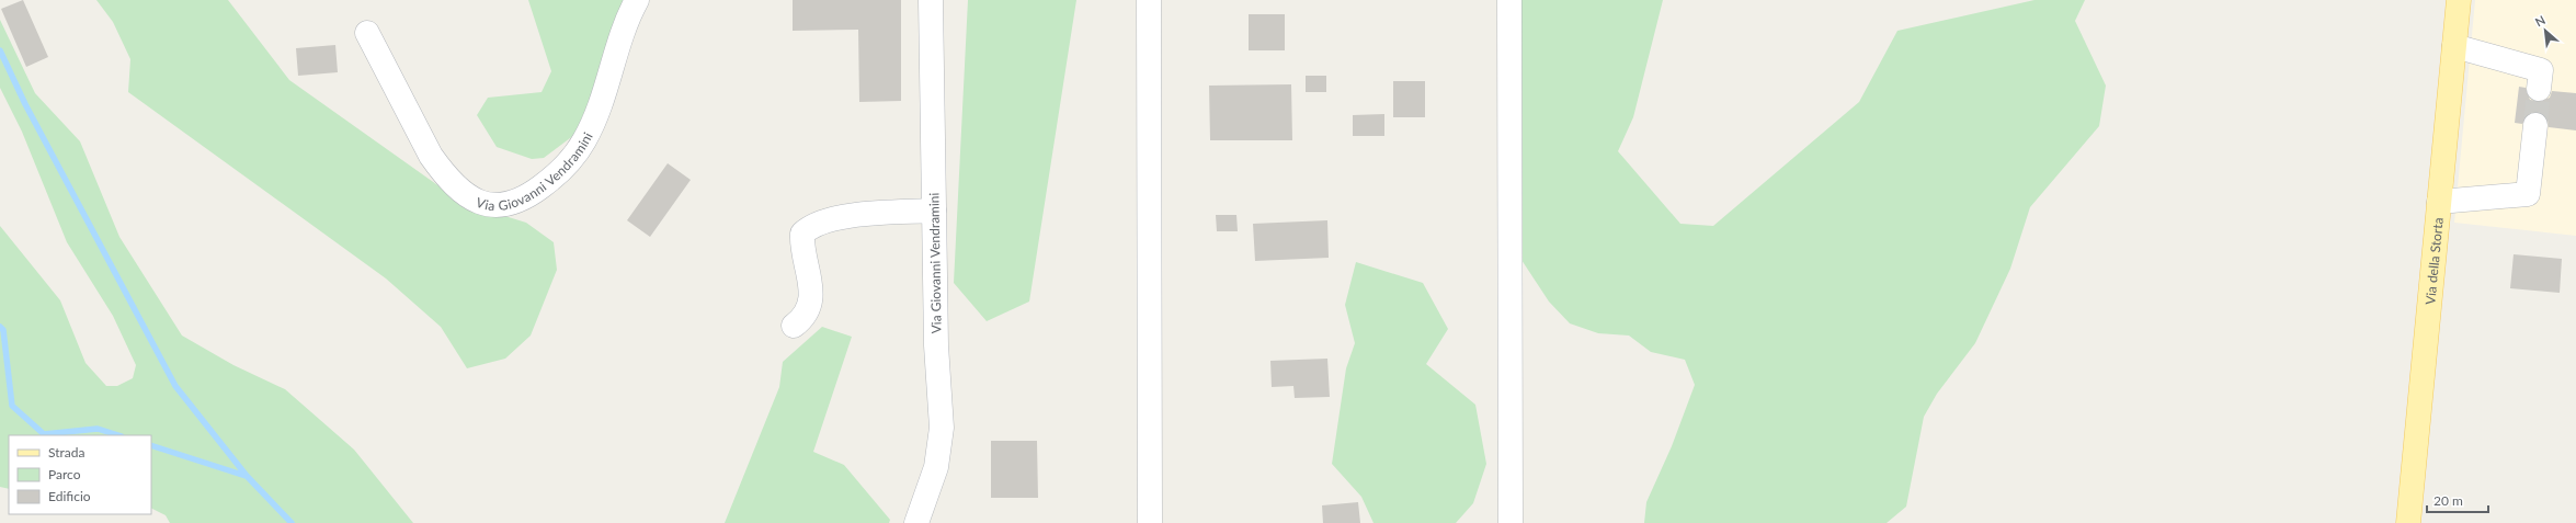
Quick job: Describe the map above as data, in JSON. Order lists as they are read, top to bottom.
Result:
{
  "streets": {
    "main road": ["Via della Storta"],
    "street": ["Via Giovanni Vendramini"]
  },
  "legend": ["Strada", "Parco", "Edificio"],
  "scale_bar": "20 m",
  "north": "top left"
}
